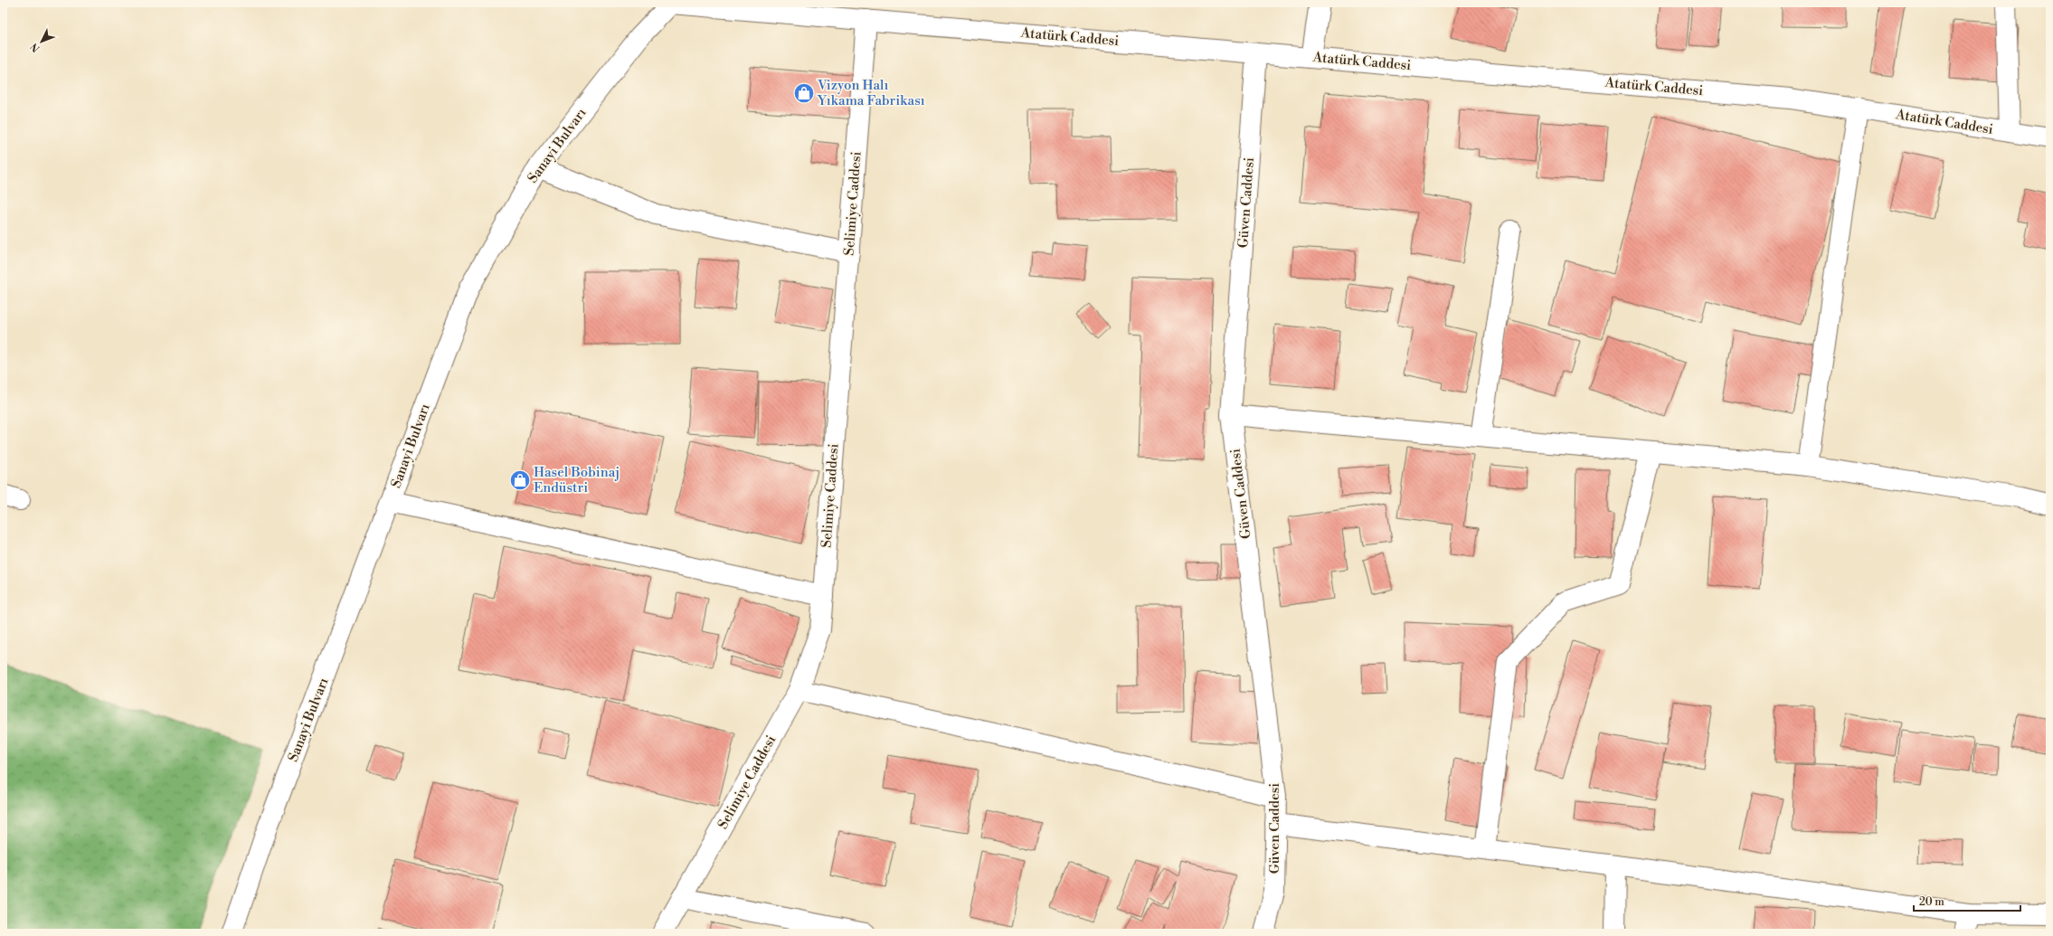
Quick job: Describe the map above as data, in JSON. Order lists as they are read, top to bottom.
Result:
{
  "streets": {
    "street": [
      "Atatürk Caddesi",
      "Sanayi Bulvarı",
      "Güven Caddesi",
      "Selimiye Caddesi"
    ]
  },
  "crossings": [
    ["Atatürk Caddesi", "Sanayi Bulvarı"],
    ["Atatürk Caddesi", "Güven Caddesi"],
    ["Atatürk Caddesi", "Selimiye Caddesi"]
  ],
  "places": {
    "shop": ["Vizyon Halı Yıkama Fabrikası", "Hasel Bobinaj Endüstri"]
  },
  "scale_bar": "20 m",
  "north": "bottom left"
}
